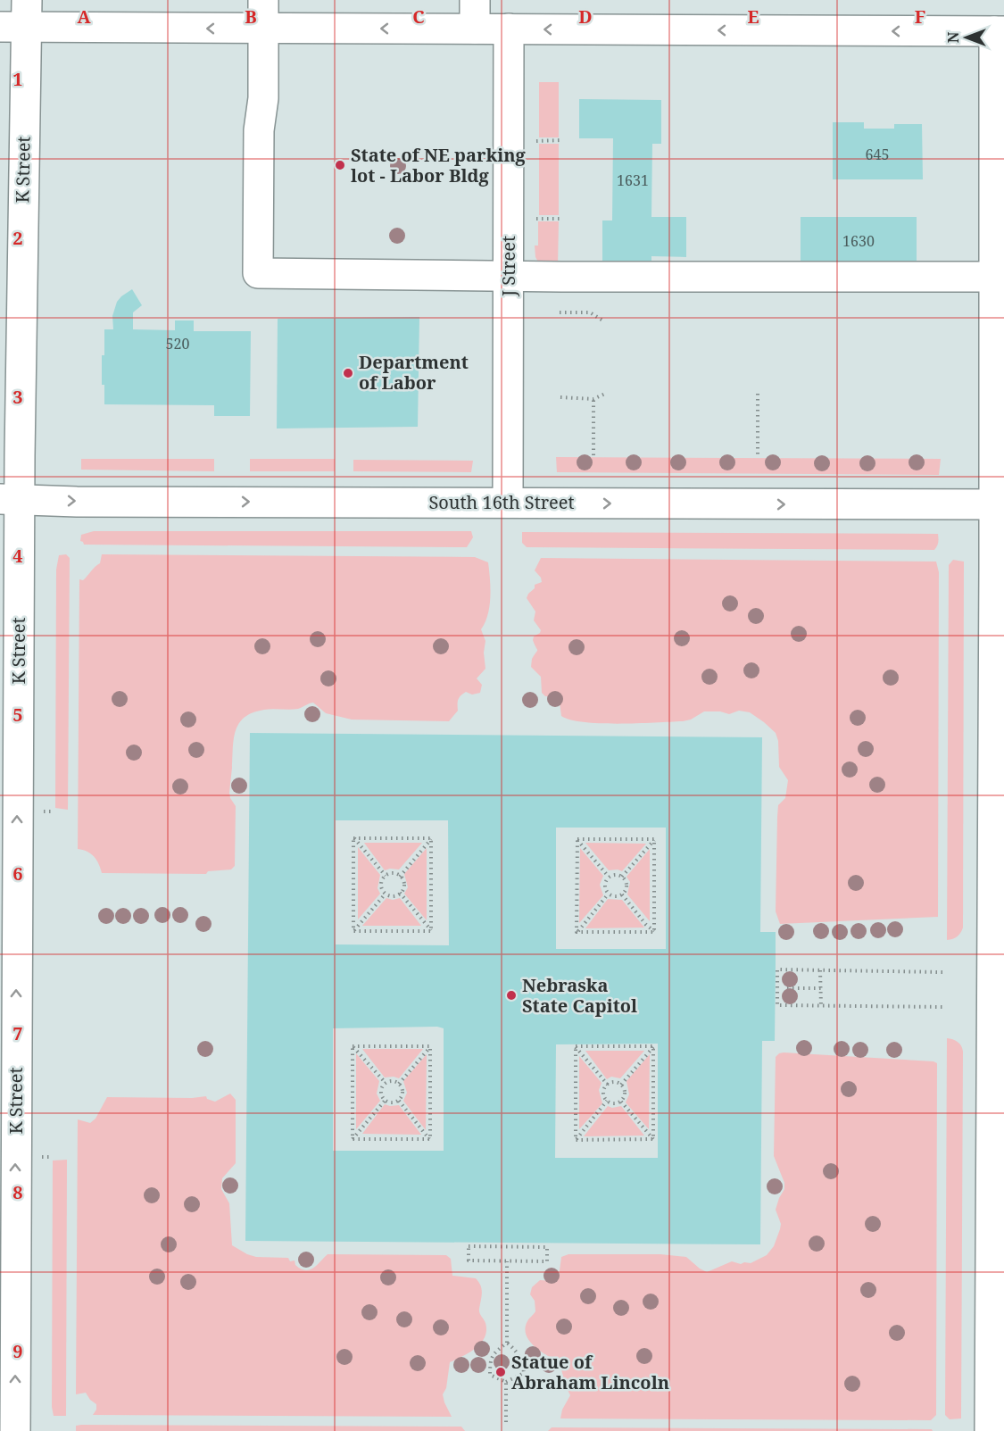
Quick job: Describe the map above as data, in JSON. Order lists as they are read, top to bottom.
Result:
{
  "streets": {
    "main road": ["K Street", "J Street", "South 16th Street"]
  },
  "crossings": [
    ["K Street", "South 16th Street"],
    ["J Street", "South 16th Street"]
  ],
  "one_way": ["K Street"],
  "places": [
    "State of NE parking lot - Labor Bldg",
    "Department of Labor",
    "Nebraska State Capitol",
    "Statue of Abraham Lincoln"
  ],
  "house_numbers": [
    "645",
    "1631",
    "1630",
    "520"
  ],
  "north": "left",
  "grid": {
    "columns": [
      "A",
      "B",
      "C",
      "D",
      "E",
      "F"
    ],
    "rows": [
      "1",
      "2",
      "3",
      "4",
      "5",
      "6",
      "7",
      "8",
      "9"
    ]
  }
}
